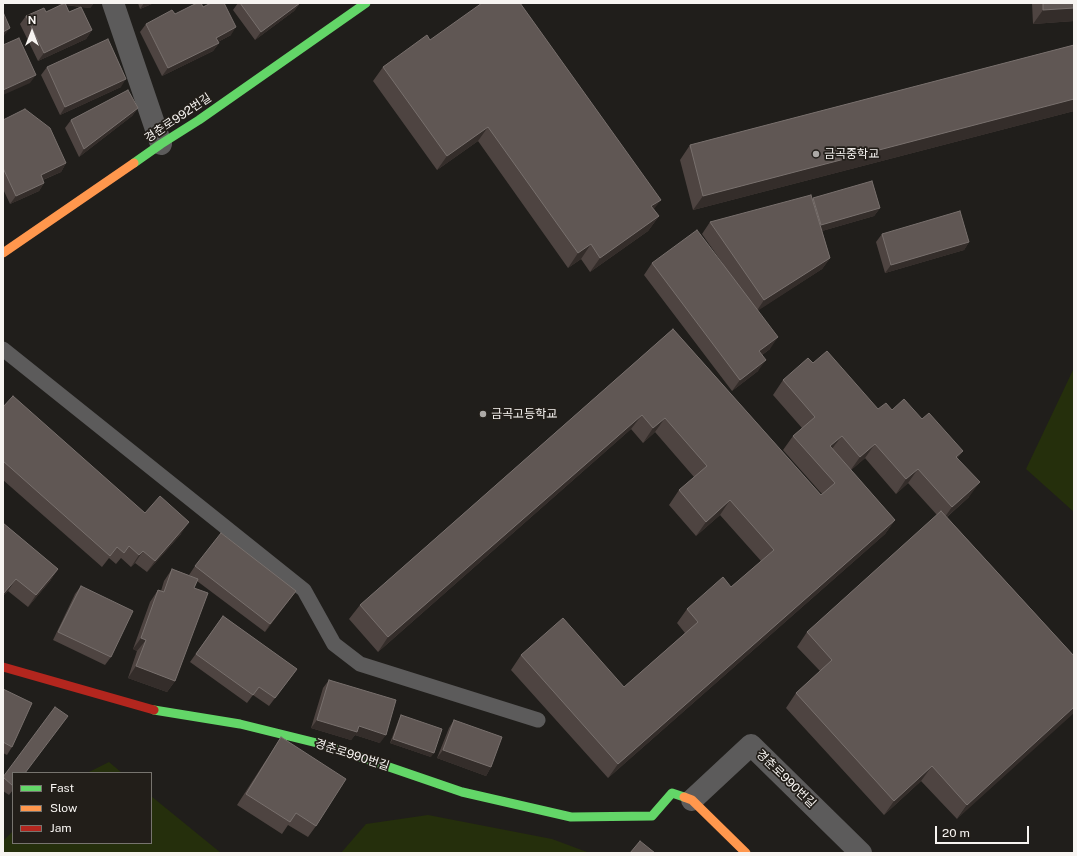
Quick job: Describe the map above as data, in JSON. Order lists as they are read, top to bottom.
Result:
{
  "streets": {
    "street": ["경춘로992번길", "경춘로990번길"]
  },
  "places": ["금곡중학교", "금곡고등학교"],
  "legend": ["Fast", "Slow", "Jam"],
  "scale_bar": "20 m",
  "north": "top"
}
